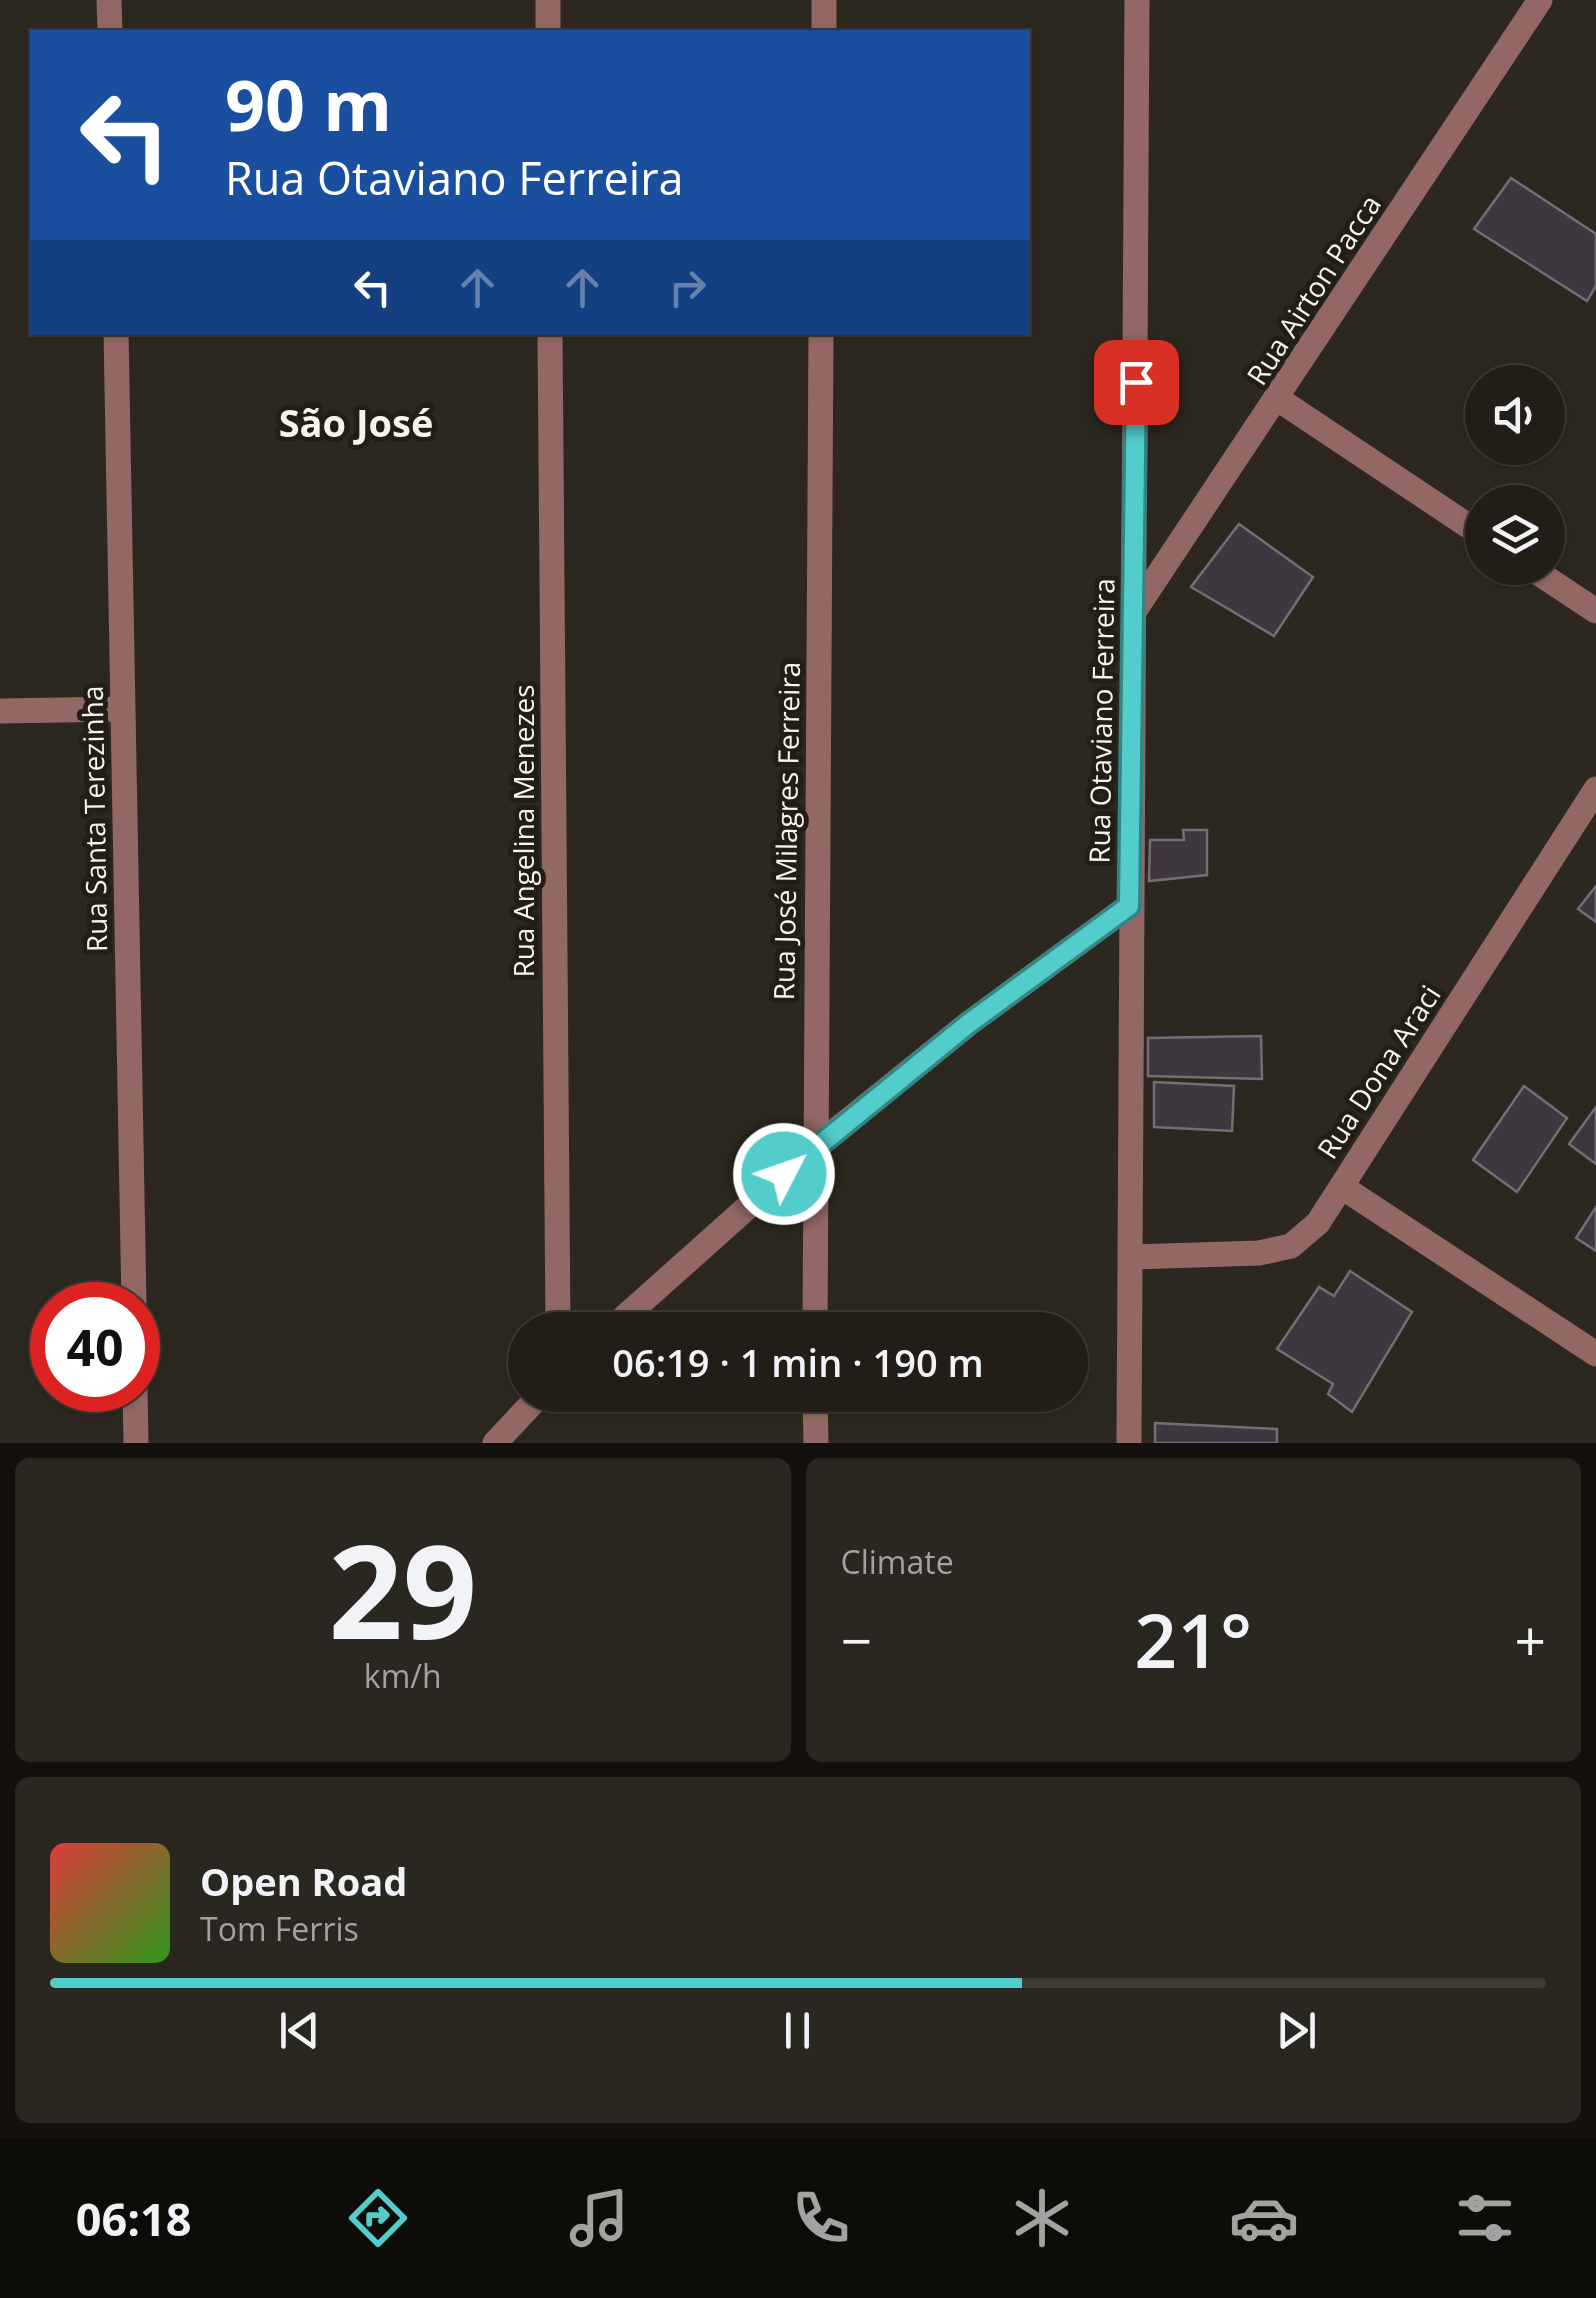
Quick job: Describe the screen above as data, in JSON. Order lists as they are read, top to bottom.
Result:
{
  "streets": {
    "street": [
      "Rua Airton Pacca",
      "Rua Otaviano Ferreira",
      "Rua Santa Terezinha",
      "Rua Angelina Menezes",
      "Rua José Milagres Ferreira",
      "Rua Dona Araci"
    ]
  },
  "crossings": [
    ["Rua Airton Pacca", "Rua Otaviano Ferreira"],
    ["Rua Otaviano Ferreira", "Rua Dona Araci"]
  ],
  "districts": ["São José"],
  "page": {
    "turn": ["90 m", "Rua Otaviano Ferreira"],
    "limit": "40",
    "trip": "06:19 · 1 min · 190 m",
    "tile": [
      ["29", "km/h"],
      "Climate"
    ],
    "heat": ["−", "21°", "+"],
    "song": ["Open Road", "Tom Ferris"],
    "tabs": "06:18"
  }
}
